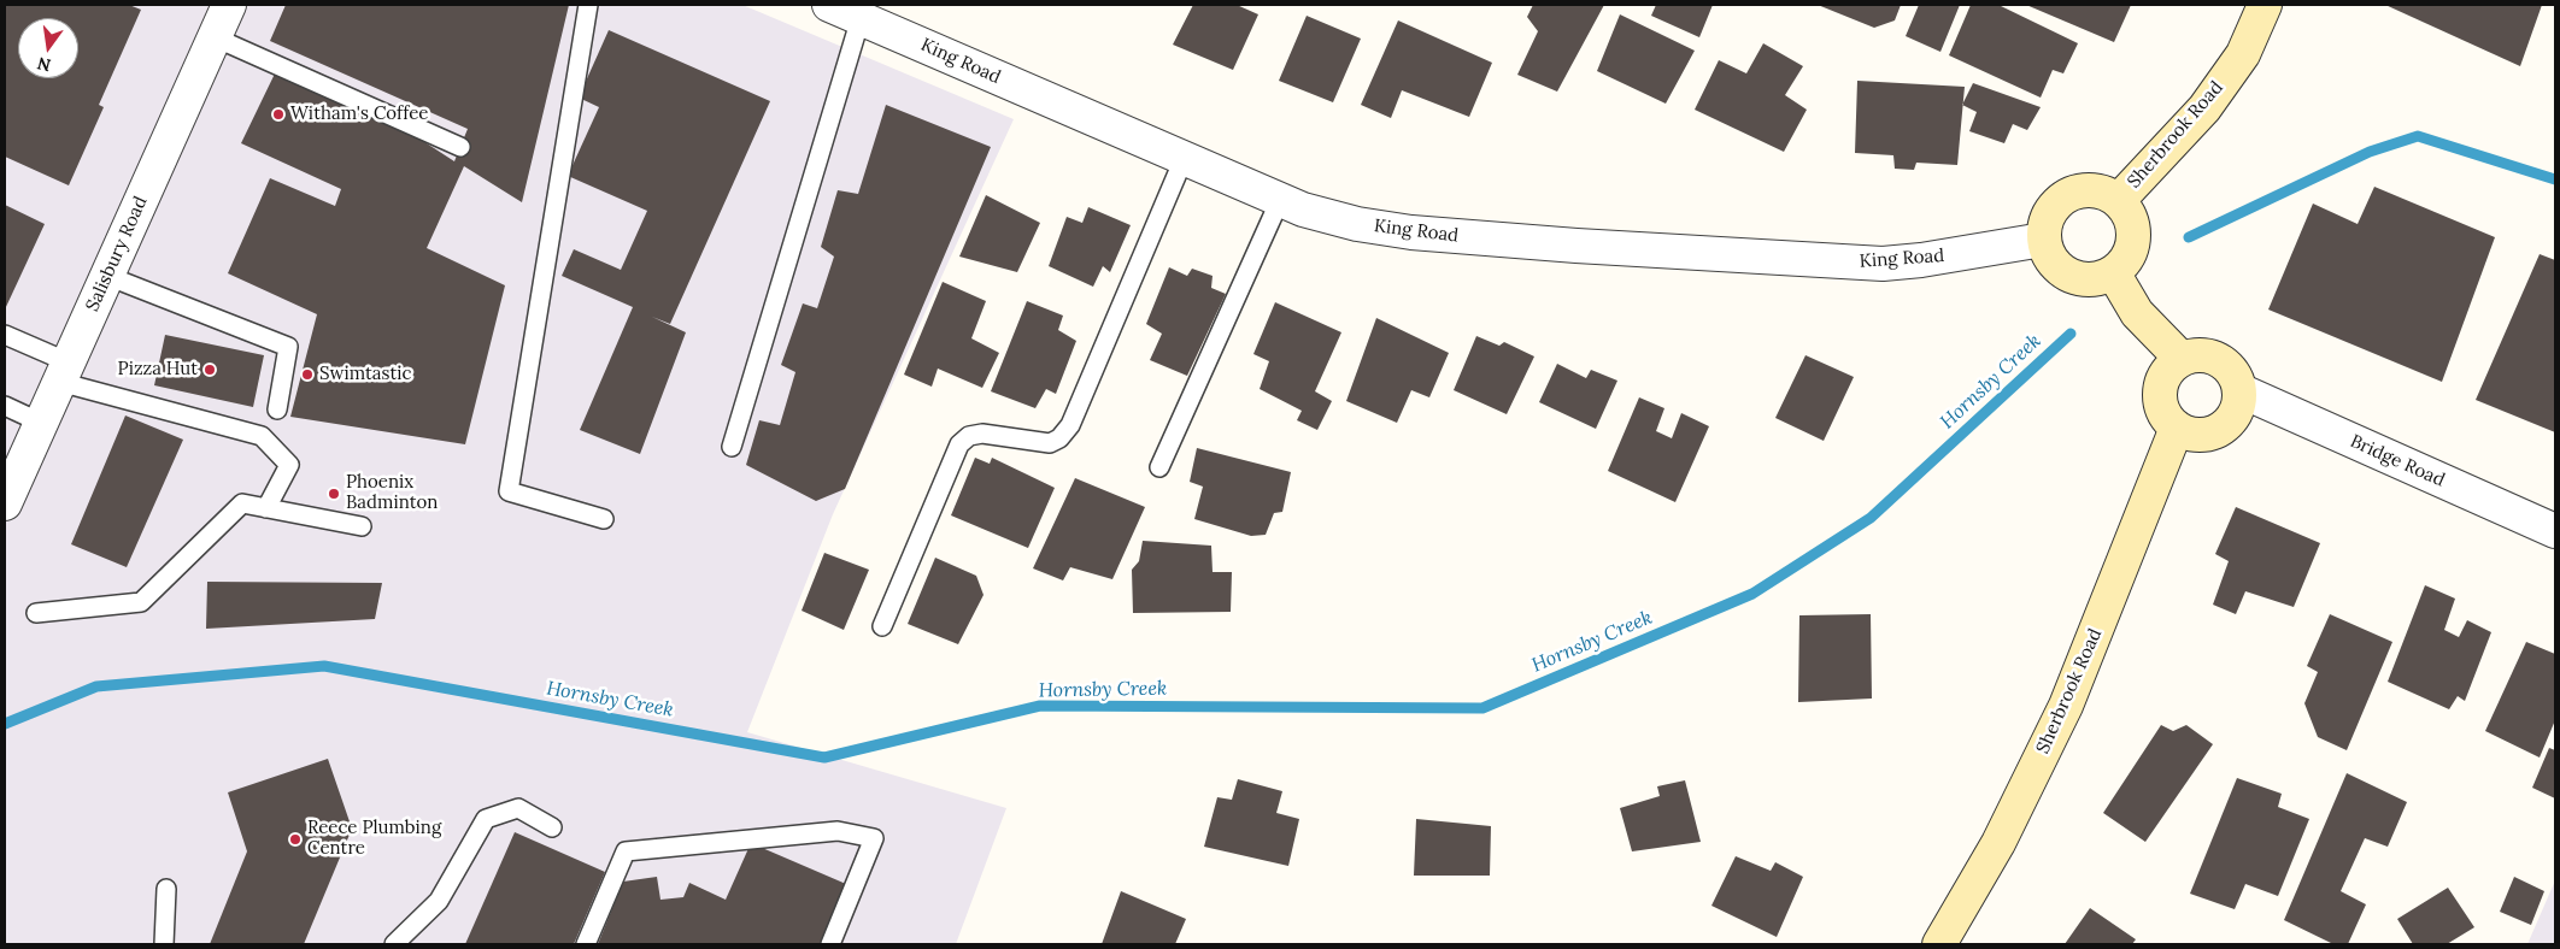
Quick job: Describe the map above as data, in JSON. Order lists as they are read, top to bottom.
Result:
{
  "streets": {
    "main road": ["Sherbrook Road"],
    "street": ["King Road", "Salisbury Road", "Bridge Road"]
  },
  "crossings": [
    ["King Road", "Sherbrook Road"],
    ["Sherbrook Road", "Bridge Road"]
  ],
  "water": ["Hornsby Creek"],
  "places": [
    "Witham's Coffee",
    "Pizza Hut",
    "Swimtastic",
    "Phoenix Badminton",
    "Reece Plumbing Centre"
  ],
  "north": "bottom"
}
